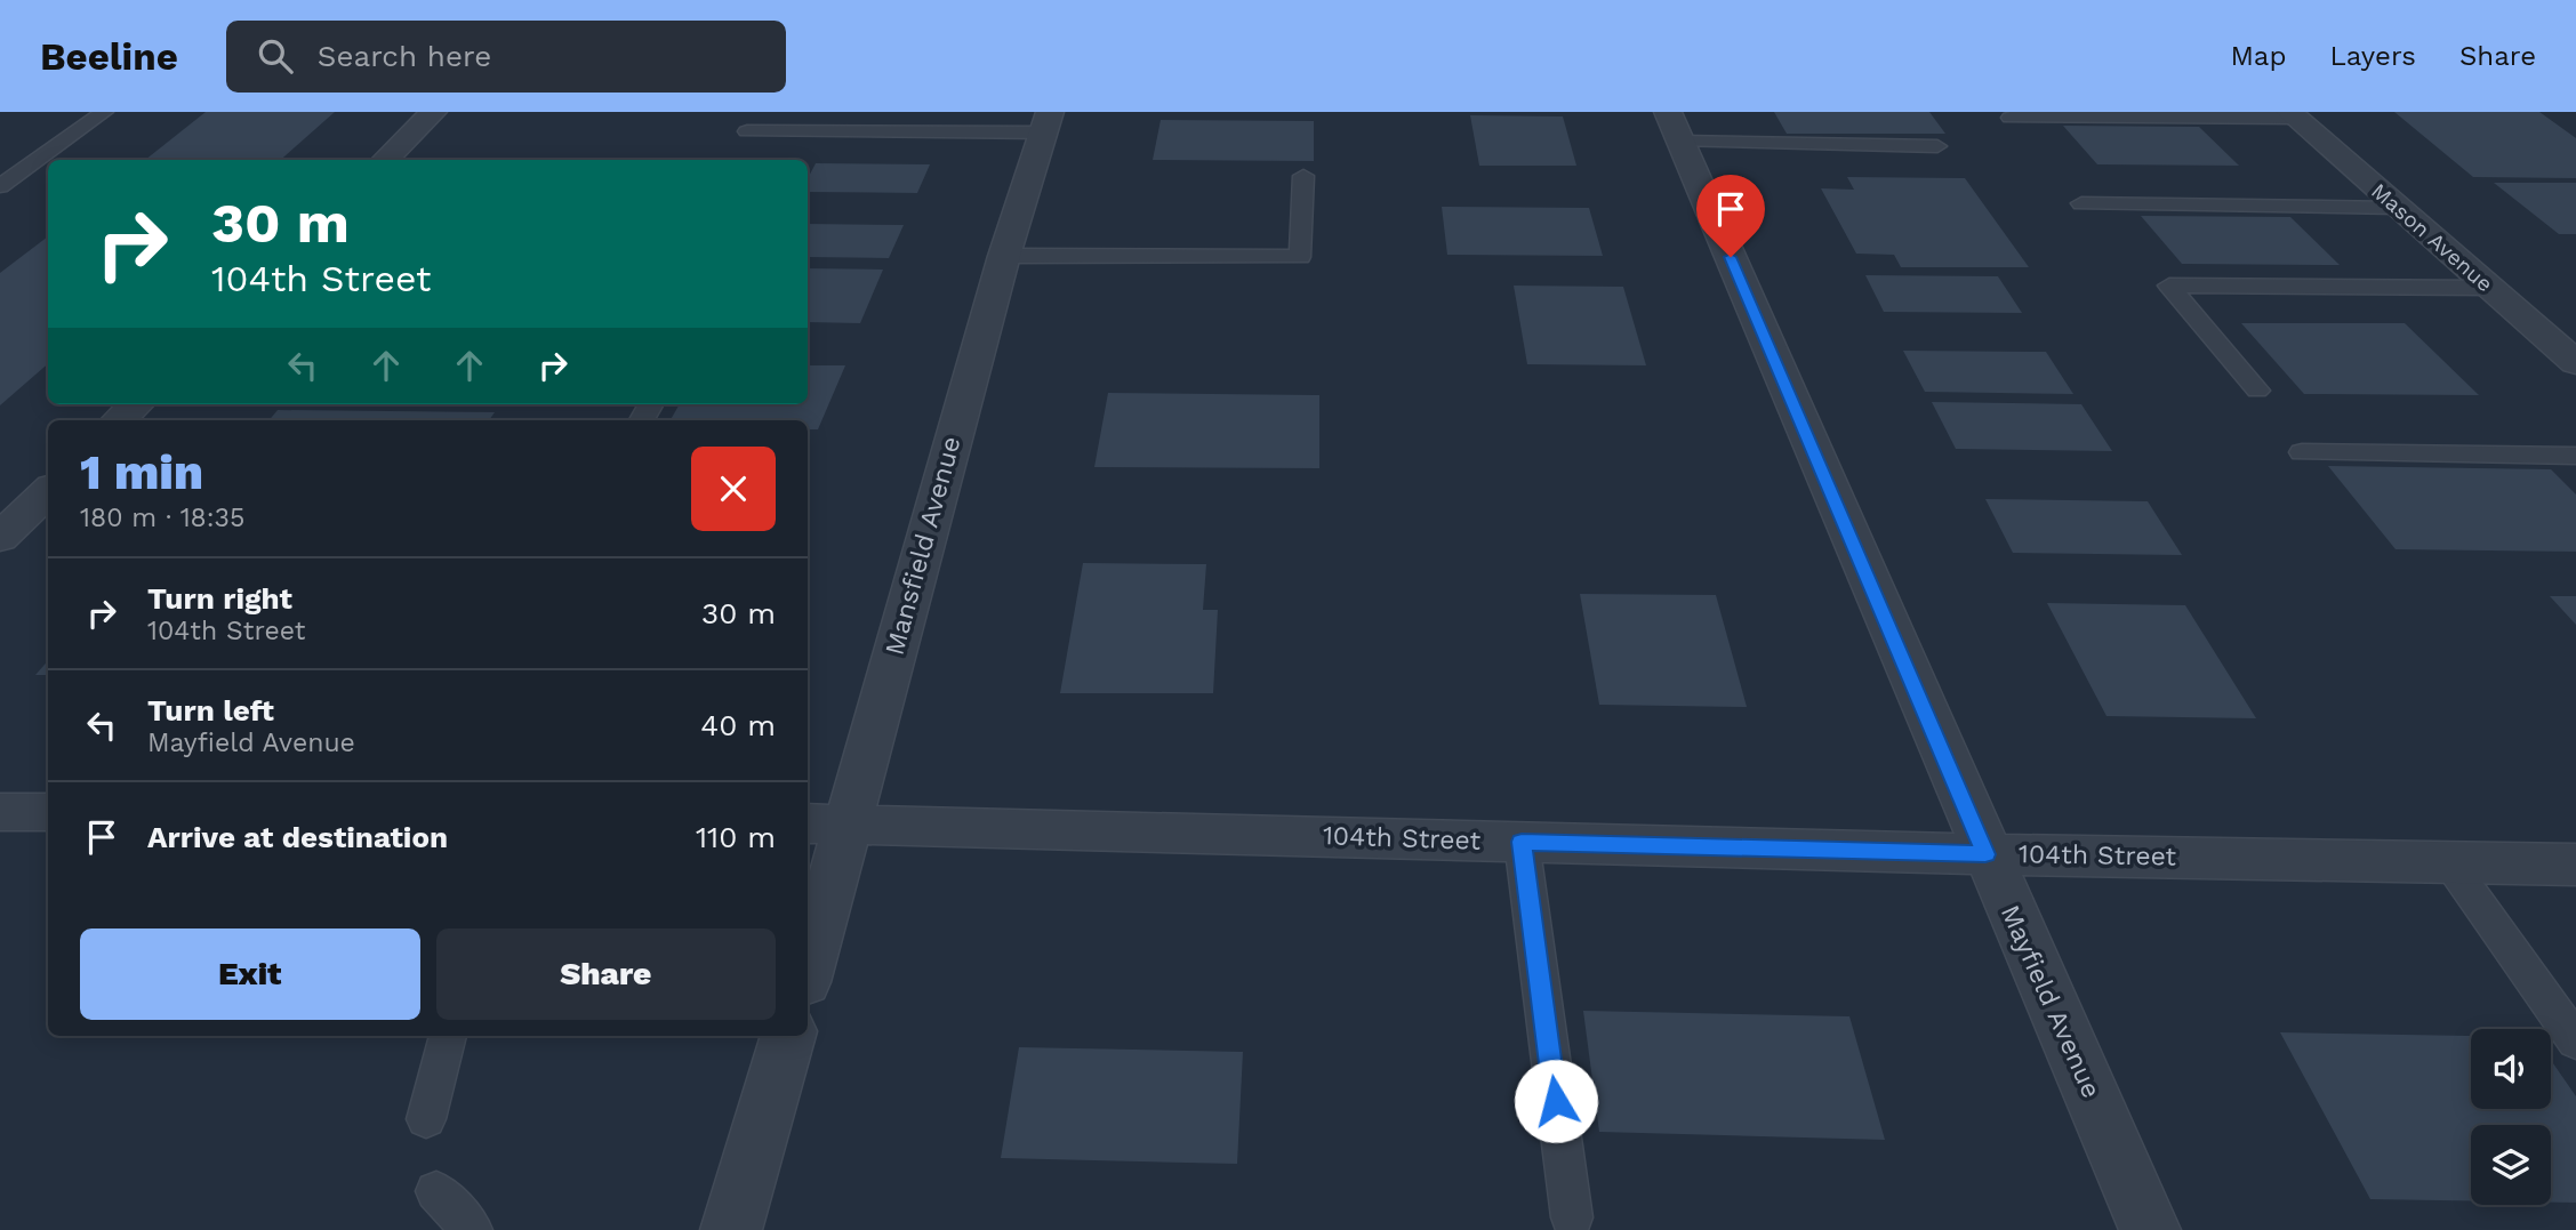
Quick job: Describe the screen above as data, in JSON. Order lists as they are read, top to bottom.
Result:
{
  "streets": {
    "street": [
      "Mason Avenue",
      "Mansfield Avenue",
      "104th Street",
      "Mayfield Avenue"
    ]
  },
  "crossings": [
    ["Mansfield Avenue", "104th Street"],
    ["104th Street", "Mayfield Avenue"]
  ],
  "page": {
    "header": "Beeline",
    "search": "Search here",
    "nav": ["Map", "Layers", "Share"],
    "turn": ["30 m", "104th Street"],
    "heading": ["1 min", "180 m · 18:35"],
    "list": [
      {
        "name": "Turn right",
        "note": "104th Street",
        "value": "30 m"
      },
      {
        "name": "Turn left",
        "note": "Mayfield Avenue",
        "value": "40 m"
      },
      {
        "name": "Arrive at destination",
        "value": "110 m"
      }
    ],
    "buttons": ["Exit", "Share"]
  }
}
